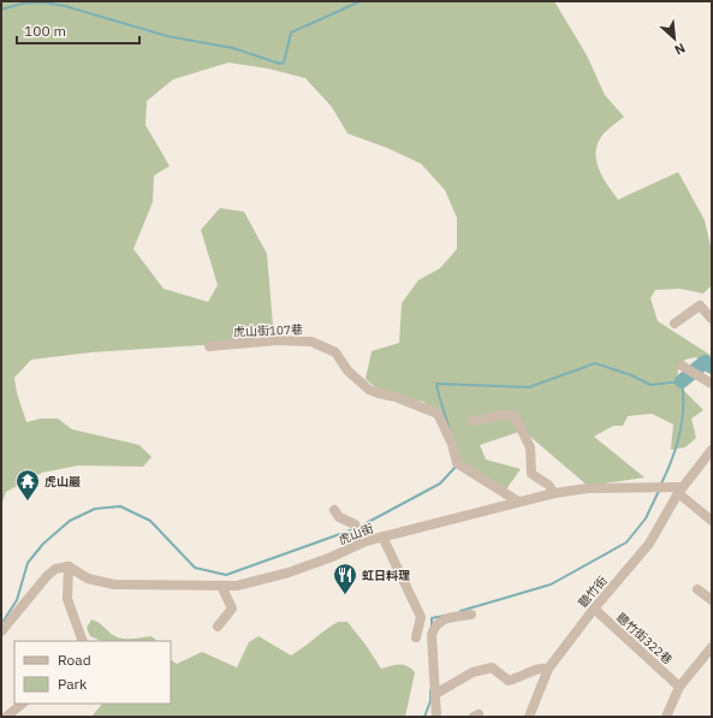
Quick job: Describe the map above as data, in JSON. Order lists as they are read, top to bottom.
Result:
{
  "streets": {
    "street": [
      "虎山街107巷",
      "虎山街",
      "聽竹街",
      "聽竹街322巷"
    ]
  },
  "crossings": [
    ["虎山街107巷", "虎山街"],
    ["虎山街", "聽竹街"],
    ["聽竹街", "聽竹街322巷"]
  ],
  "places": {
    "temple": ["虎山巖"],
    "restaurant": ["虹日料理"]
  },
  "legend": ["Road", "Park"],
  "scale_bar": "100 m",
  "north": "bottom right"
}
